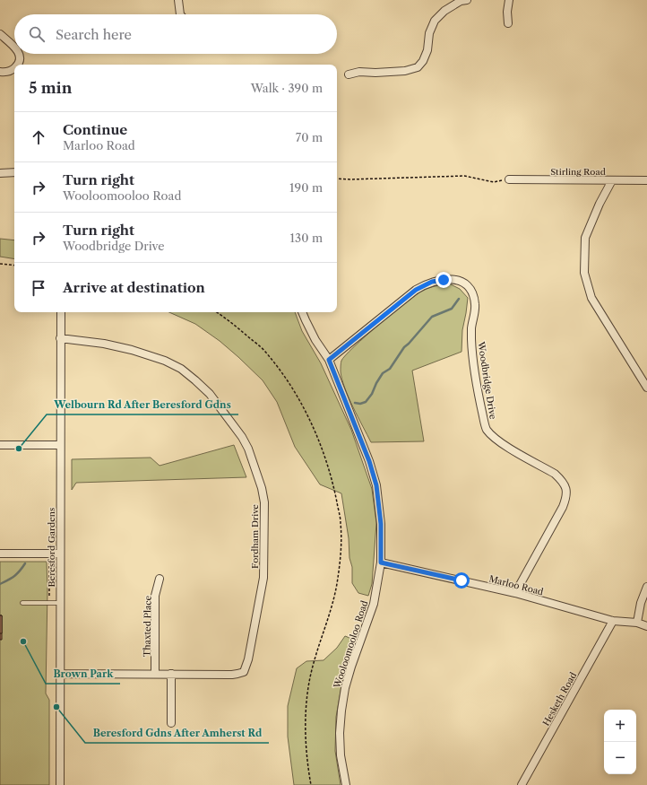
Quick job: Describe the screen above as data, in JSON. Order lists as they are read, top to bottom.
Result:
{
  "streets": {
    "street": [
      "Stirling Road",
      "Woodbridge Drive",
      "Fordham Drive",
      "Beresford Gardens",
      "Marloo Road",
      "Thaxted Place",
      "Wooloomooloo Road",
      "Hesketh Road"
    ]
  },
  "crossings": [
    ["Woodbridge Drive", "Marloo Road"],
    ["Woodbridge Drive", "Wooloomooloo Road"],
    ["Fordham Drive", "Beresford Gardens"],
    ["Fordham Drive", "Thaxted Place"],
    ["Marloo Road", "Wooloomooloo Road"],
    ["Marloo Road", "Hesketh Road"]
  ],
  "places": ["Welbourn Rd After Beresford Gdns", "Brown Park", "Beresford Gdns After Amherst Rd"],
  "page": {
    "search": "Search here",
    "heading": ["5 min", "Walk · 390 m"],
    "list": [
      ["Continue", "Marloo Road", "70 m"],
      ["Turn right", "Wooloomooloo Road", "190 m"],
      ["Turn right", "Woodbridge Drive", "130 m"],
      "Arrive at destination"
    ],
    "map_buttons": ["+", "−"]
  }
}
